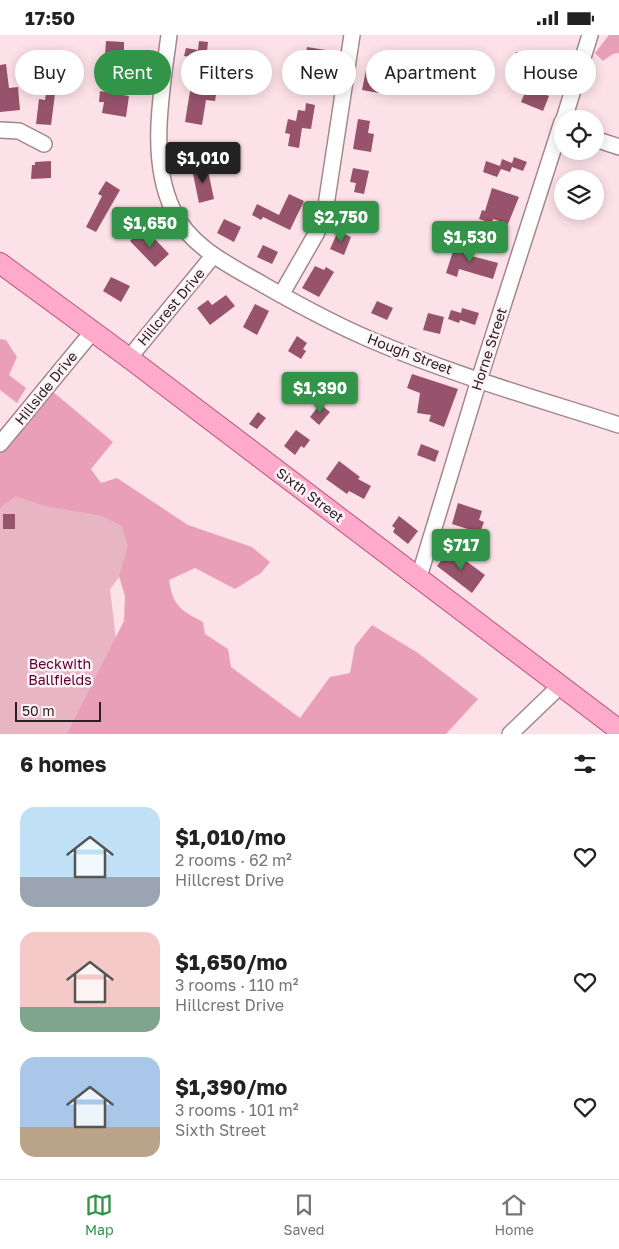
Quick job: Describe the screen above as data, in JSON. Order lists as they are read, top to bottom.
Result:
{
  "streets": {
    "main road": ["Sixth Street"],
    "street": [
      "Hillcrest Drive",
      "Horne Street",
      "Hough Street",
      "Hillside Drive"
    ]
  },
  "crossings": [
    ["Hillcrest Drive", "Hough Street"],
    ["Hillcrest Drive", "Sixth Street"],
    ["Horne Street", "Hough Street"],
    ["Horne Street", "Sixth Street"],
    ["Hillside Drive", "Sixth Street"]
  ],
  "parks": ["Beckwith Ballfields"],
  "scale_bar": "50 m",
  "page": {
    "status": "17:50",
    "chip": [
      "Buy",
      "Rent",
      "Filters",
      "New",
      "Apartment",
      "House"
    ],
    "price": [
      "$1,010",
      "$2,750",
      "$1,650",
      "$1,530",
      "$1,390",
      "$717"
    ],
    "scale": "50 m",
    "heading": "6 homes",
    "list": [
      {
        "name": "$1,010/mo",
        "note": "2 rooms · 62 m² · Hillcrest Drive"
      },
      {
        "name": "$1,650/mo",
        "note": "3 rooms · 110 m² · Hillcrest Drive"
      },
      {
        "name": "$1,390/mo",
        "note": "3 rooms · 101 m² · Sixth Street"
      }
    ],
    "tabs": ["Map", "Saved", "Home"]
  }
}
